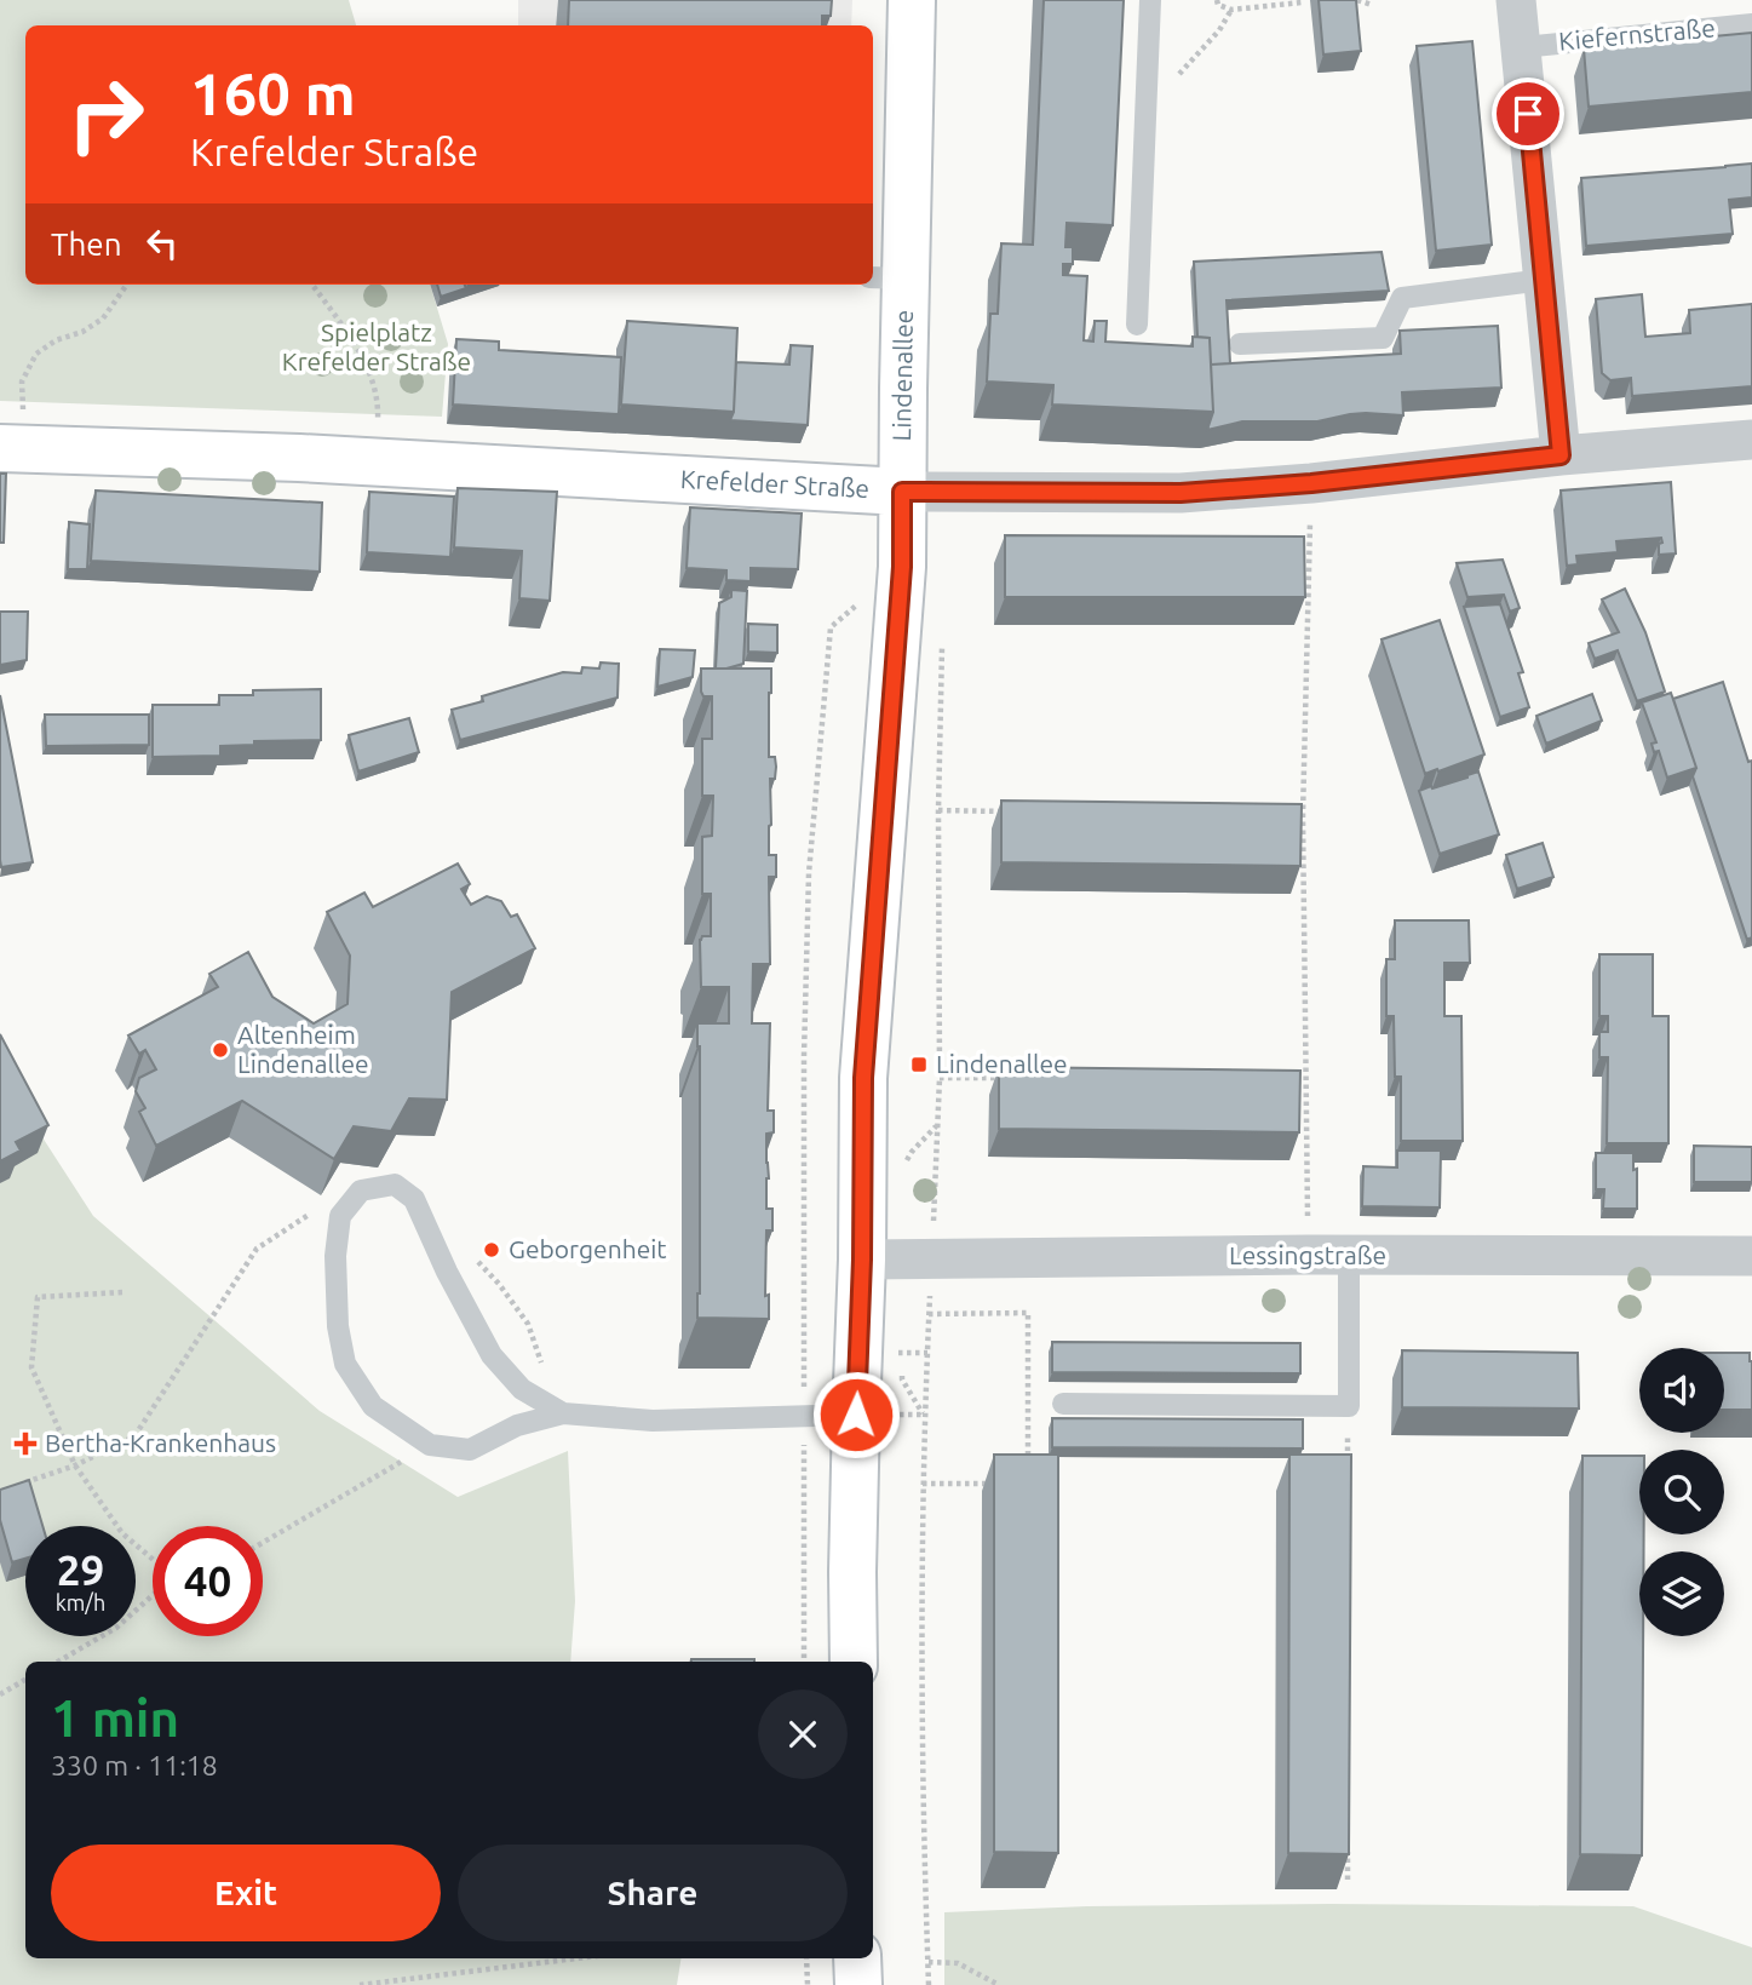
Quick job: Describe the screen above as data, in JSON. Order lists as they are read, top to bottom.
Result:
{
  "streets": {
    "street": [
      "Kiefernstraße",
      "Lindenallee",
      "Krefelder Straße",
      "Lessingstraße"
    ]
  },
  "crossings": [
    ["Kiefernstraße", "Krefelder Straße"],
    ["Lindenallee", "Krefelder Straße"],
    ["Lindenallee", "Lessingstraße"]
  ],
  "parks": ["Spielplatz Krefelder Straße"],
  "places": {
    "other": ["Altenheim Lindenallee", "Geborgenheit"],
    "transit": ["Lindenallee"],
    "health": ["Bertha-Krankenhaus"]
  },
  "page": {
    "turn": ["160 m", "Krefelder Straße"],
    "then": "Then",
    "speed": "29 km/h",
    "limit": "40",
    "heading": ["1 min", "330 m · 11:18"],
    "buttons": ["Exit", "Share"]
  }
}
